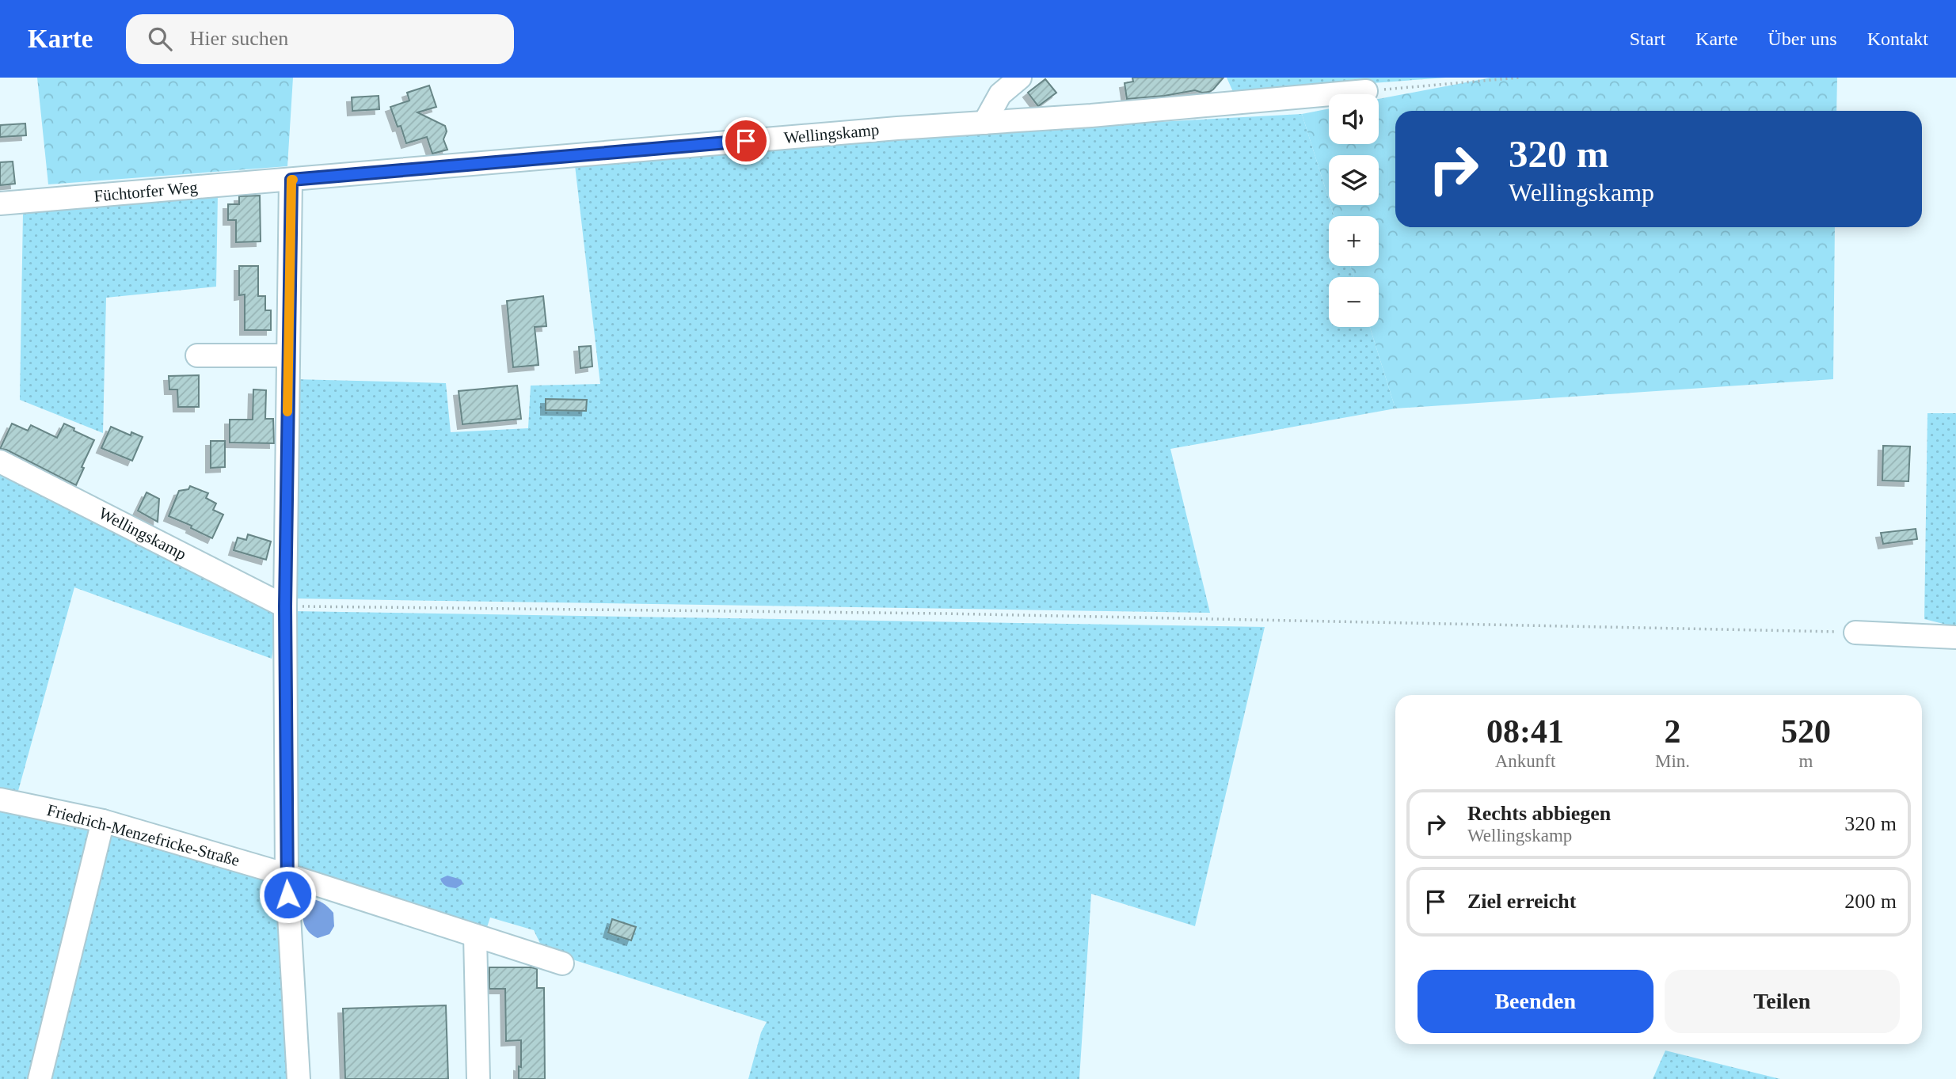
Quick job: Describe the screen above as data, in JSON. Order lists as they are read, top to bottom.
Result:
{
  "streets": {
    "street": ["Wellingskamp", "Füchtorfer Weg", "Friedrich-Menzefricke-Straße"]
  },
  "crossings": [
    ["Wellingskamp", "Füchtorfer Weg"]
  ],
  "page": {
    "header": "Karte",
    "search": "Hier suchen",
    "nav": [
      "Start",
      "Karte",
      "Über uns",
      "Kontakt"
    ],
    "map_buttons": ["+", "−"],
    "turn": ["320 m", "Wellingskamp"],
    "eta": [
      "08:41",
      "Ankunft",
      "2",
      "Min.",
      "520",
      "m"
    ],
    "list": [
      {
        "name": "Rechts abbiegen",
        "note": "Wellingskamp",
        "value": "320 m"
      },
      {
        "name": "Ziel erreicht",
        "value": "200 m"
      }
    ],
    "buttons": ["Beenden", "Teilen"]
  }
}
